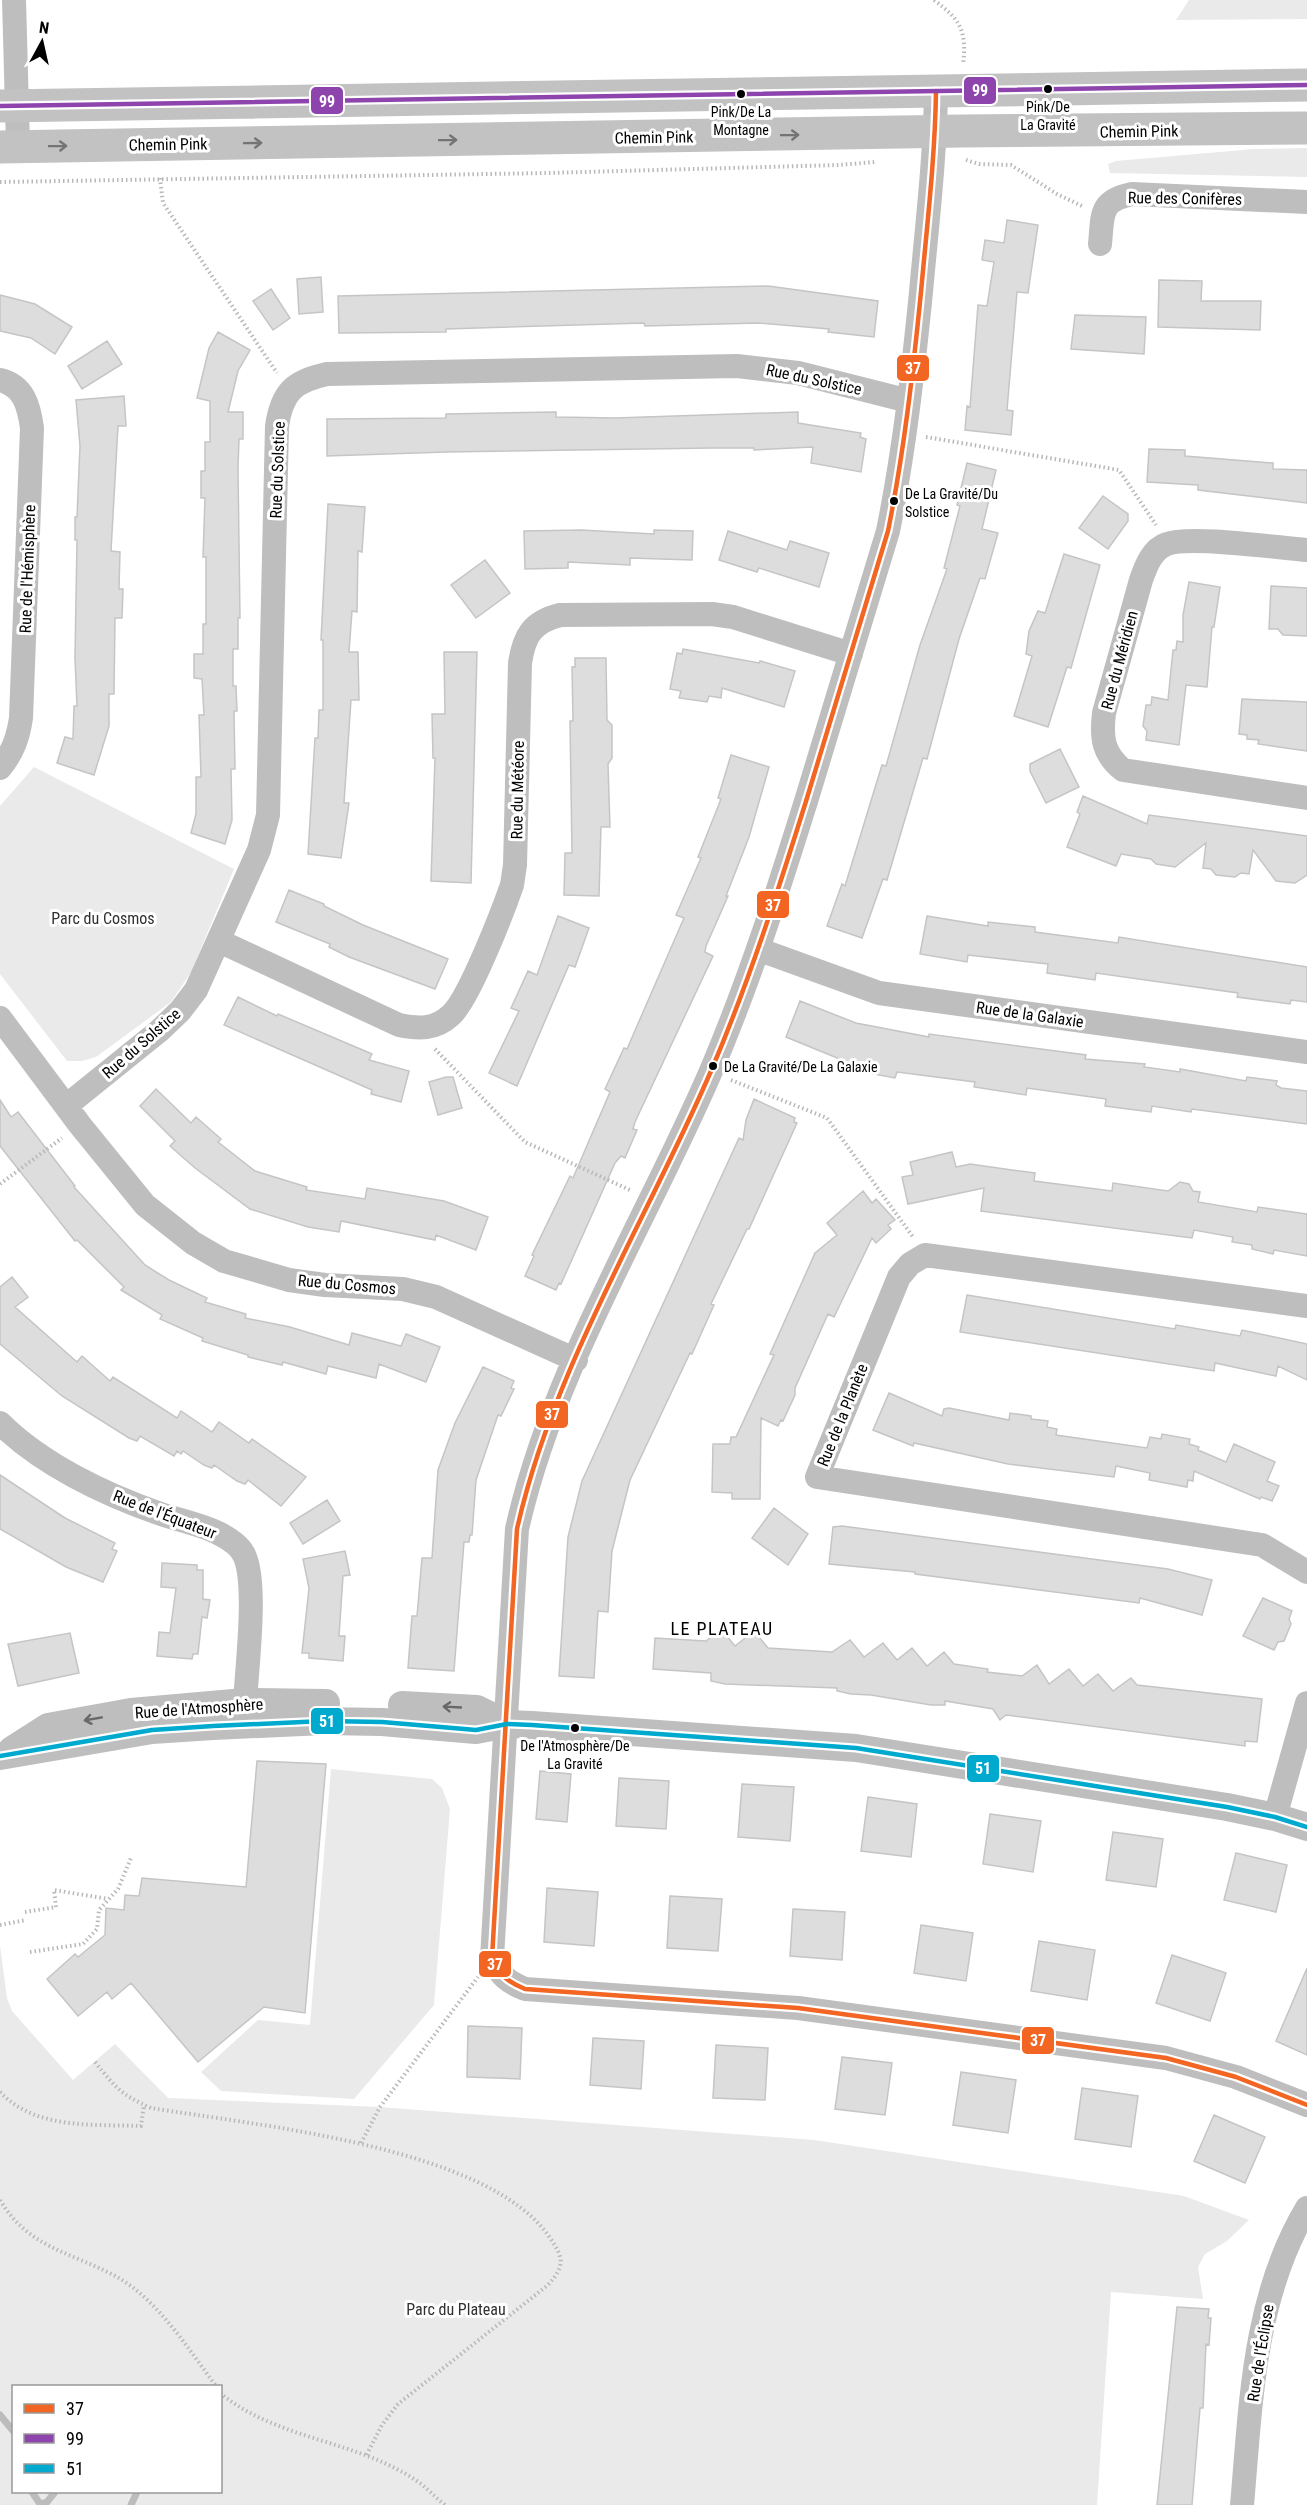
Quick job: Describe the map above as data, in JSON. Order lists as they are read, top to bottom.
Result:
{
  "streets": {
    "main road": ["Chemin Pink"],
    "street": [
      "Rue des Conifères",
      "Rue du Solstice",
      "Rue de l'Hémisphère",
      "Rue du Méridien",
      "Rue du Météore",
      "Rue de la Galaxie",
      "Rue du Cosmos",
      "Rue de la Planète",
      "Rue de l'Équateur",
      "Rue de l'Atmosphère",
      "Rue de l'Éclipse"
    ]
  },
  "crossings": [
    ["Rue du Solstice", "Rue du Cosmos"],
    ["Rue de l'Équateur", "Rue de l'Atmosphère"]
  ],
  "districts": ["LE PLATEAU"],
  "parks": ["Parc du Cosmos", "Parc du Plateau"],
  "places": [
    "Pink/De La Gravité",
    "Pink/De La Montagne",
    "De La Gravité/Du Solstice",
    "De La Gravité/De La Galaxie",
    "De l'Atmosphère/De La Gravité"
  ],
  "lines": ["transit line 99", "transit line 37", "transit line 51"],
  "legend": ["37", "99", "51"],
  "north": "top"
}
